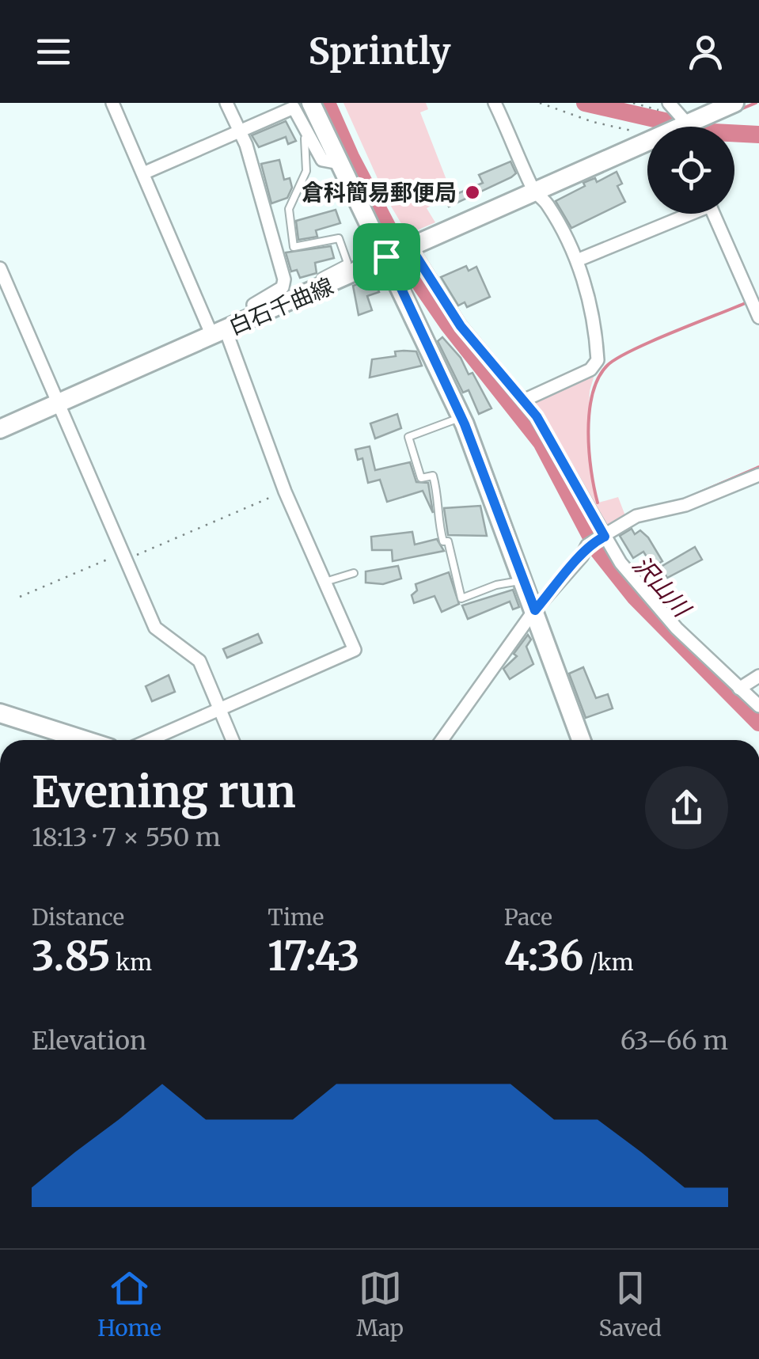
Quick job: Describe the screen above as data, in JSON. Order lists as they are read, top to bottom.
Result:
{
  "streets": {
    "main road": ["白石千曲線"]
  },
  "water": ["沢山川"],
  "places": ["倉科簡易郵便局"],
  "page": {
    "header": "Sprintly",
    "heading": ["Evening run", "18:13 · 7 × 550 m"],
    "stats": [
      ["Distance", "3.85 km"],
      ["Time", "17:43"],
      ["Pace", "4:36 /km"]
    ],
    "chart": ["Elevation", "63–66 m"],
    "tabs": ["Home", "Map", "Saved"]
  }
}
